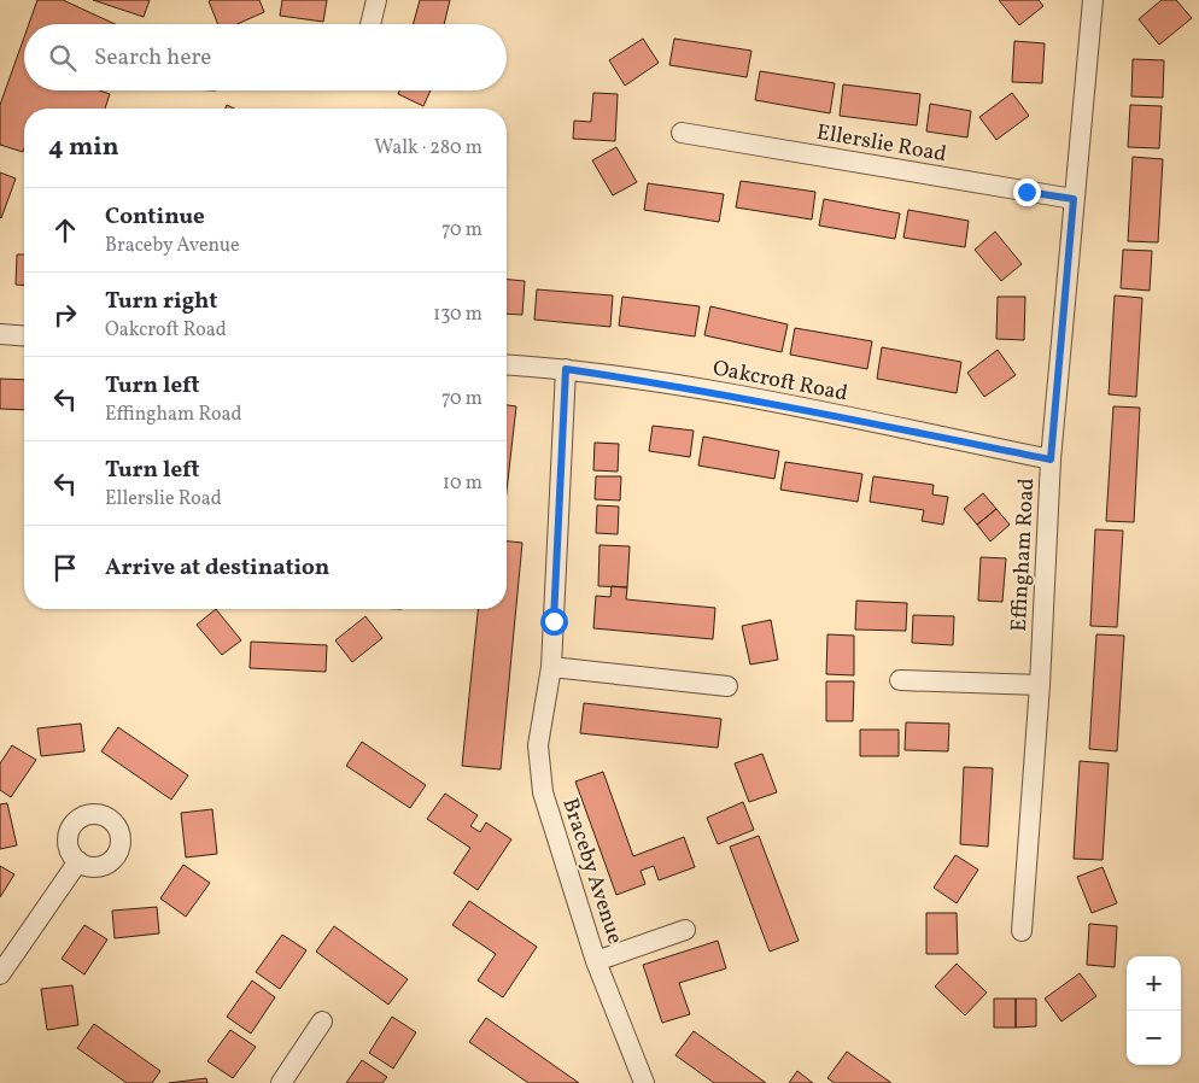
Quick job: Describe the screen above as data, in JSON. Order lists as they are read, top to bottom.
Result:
{
  "streets": {
    "street": [
      "Ellerslie Road",
      "Oakcroft Road",
      "Effingham Road",
      "Braceby Avenue"
    ]
  },
  "crossings": [
    ["Ellerslie Road", "Effingham Road"],
    ["Oakcroft Road", "Effingham Road"],
    ["Oakcroft Road", "Braceby Avenue"]
  ],
  "page": {
    "search": "Search here",
    "heading": ["4 min", "Walk · 280 m"],
    "list": [
      ["Continue", "Braceby Avenue", "70 m"],
      ["Turn right", "Oakcroft Road", "130 m"],
      ["Turn left", "Effingham Road", "70 m"],
      ["Turn left", "Ellerslie Road", "10 m"],
      "Arrive at destination"
    ],
    "map_buttons": ["+", "−"]
  }
}
